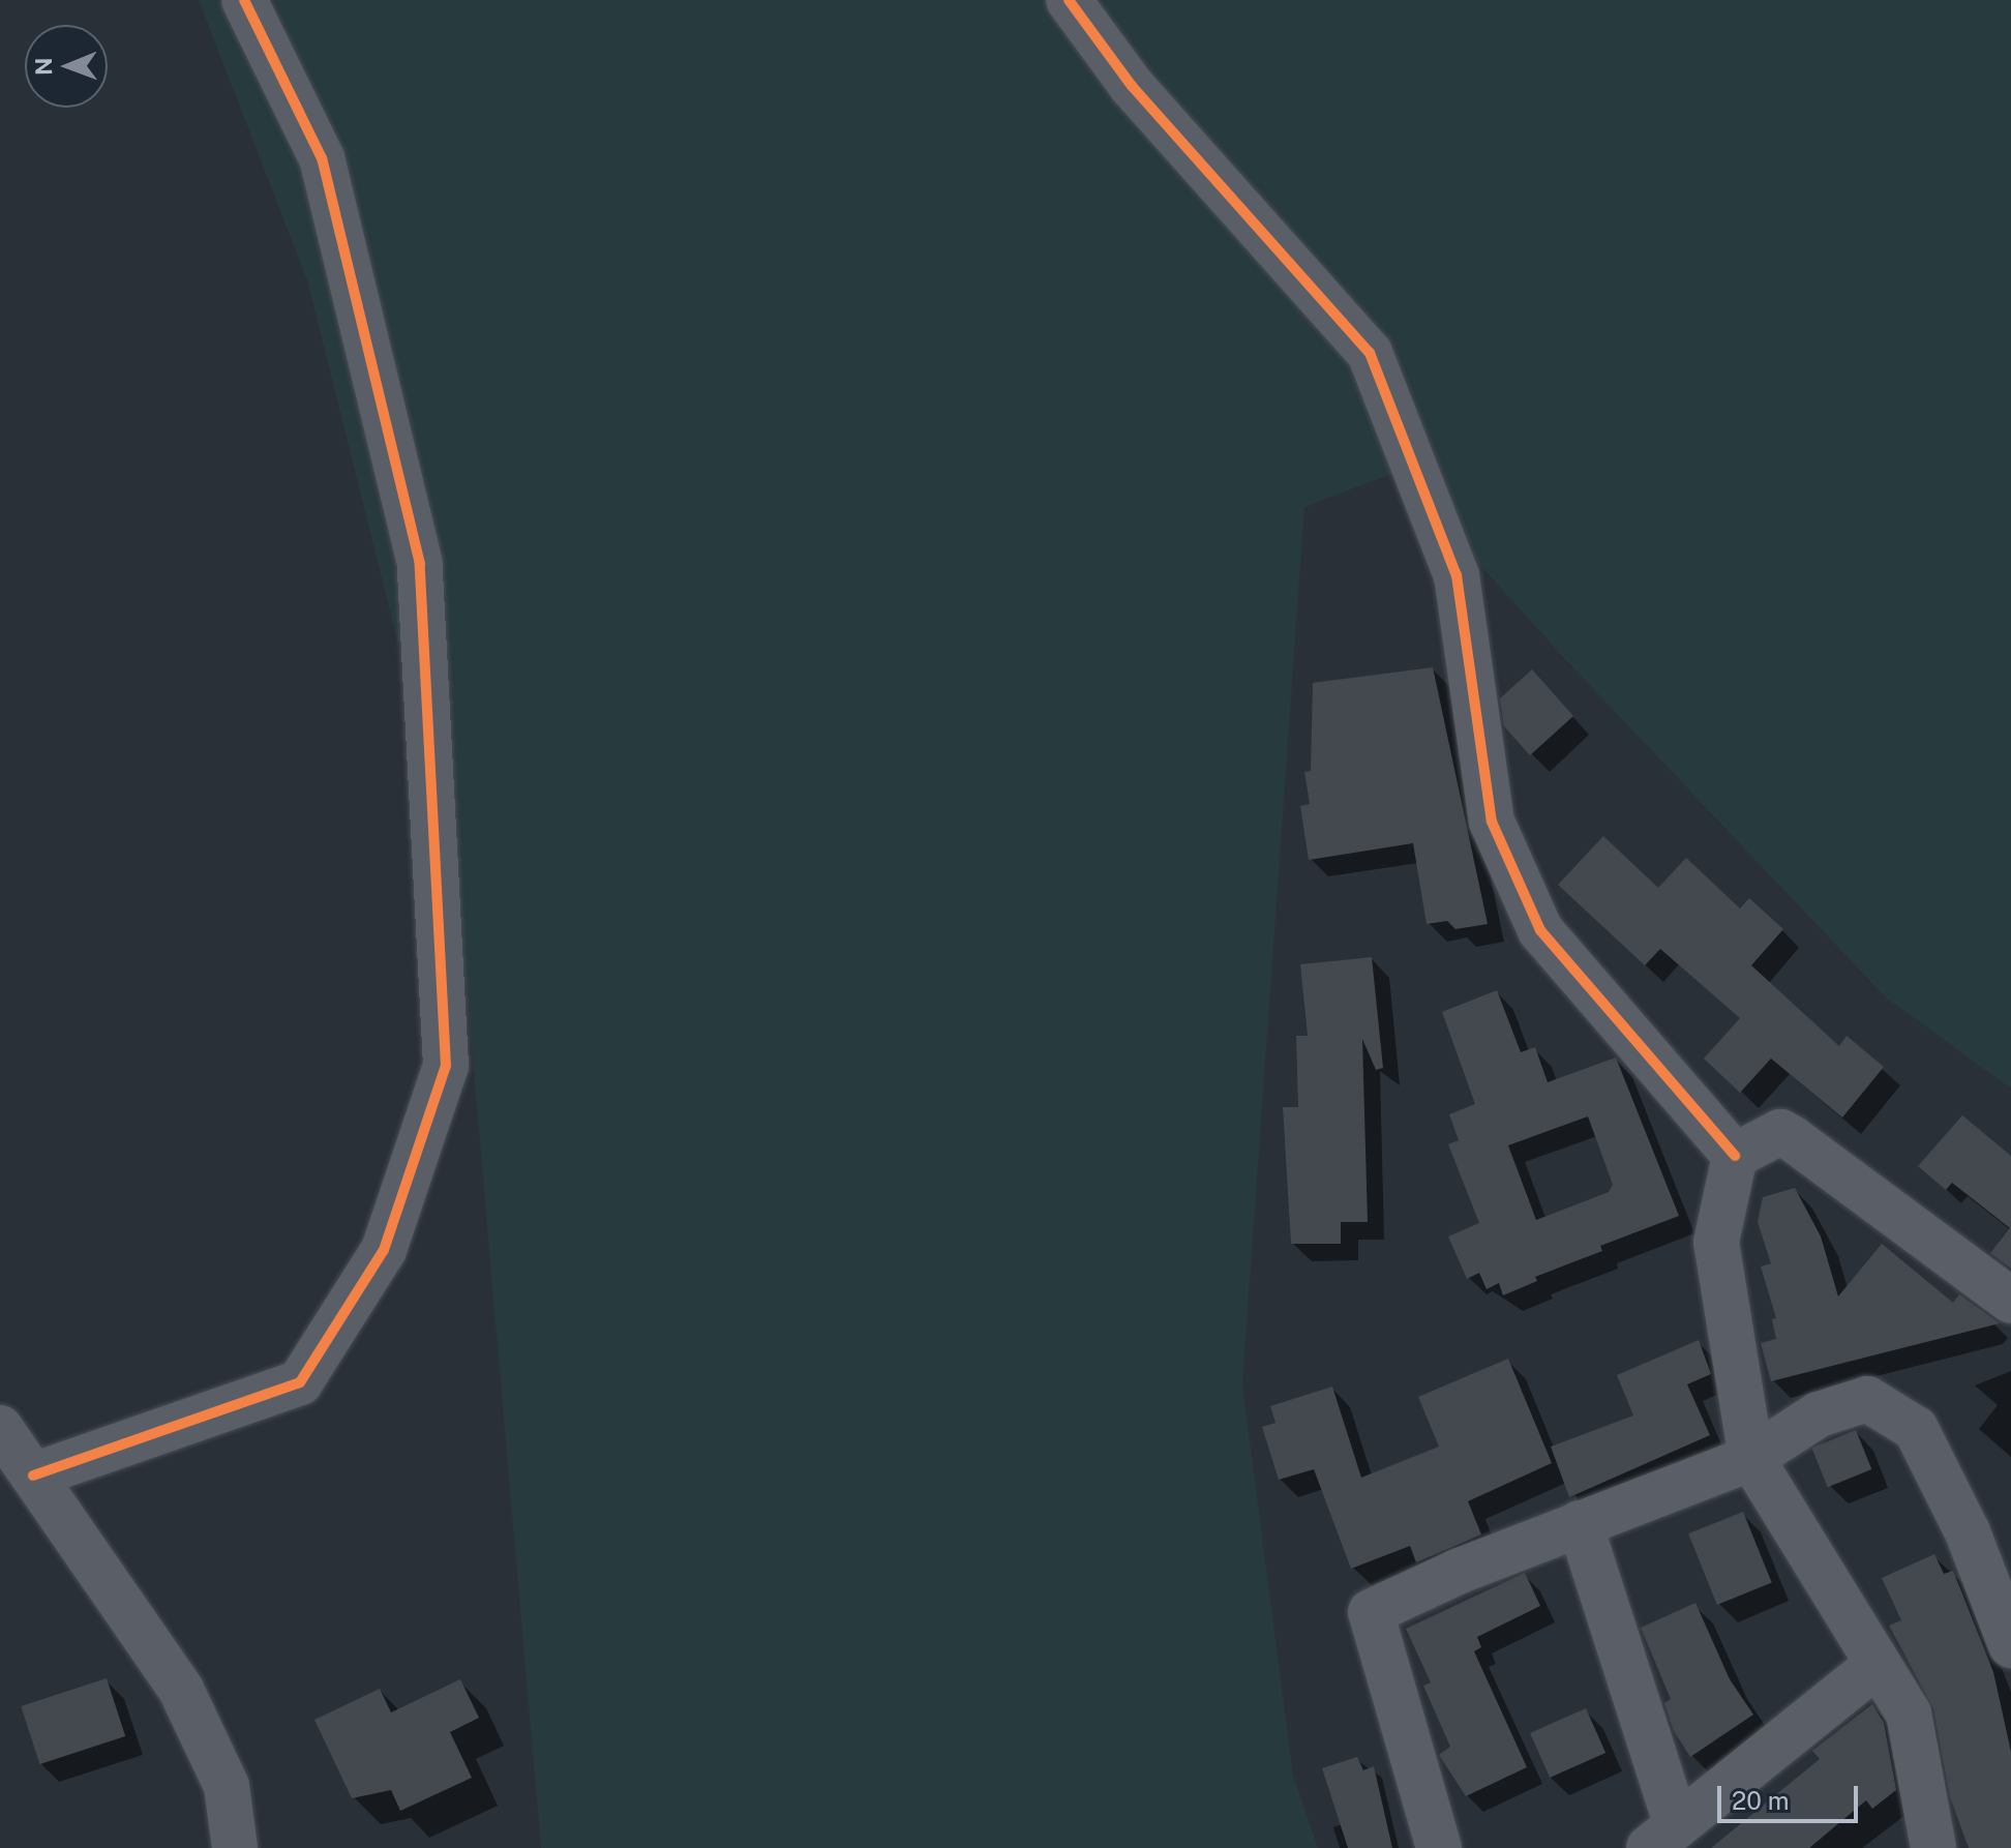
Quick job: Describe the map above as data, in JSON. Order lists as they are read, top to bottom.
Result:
{
  "scale_bar": "20 m",
  "north": "left"
}
